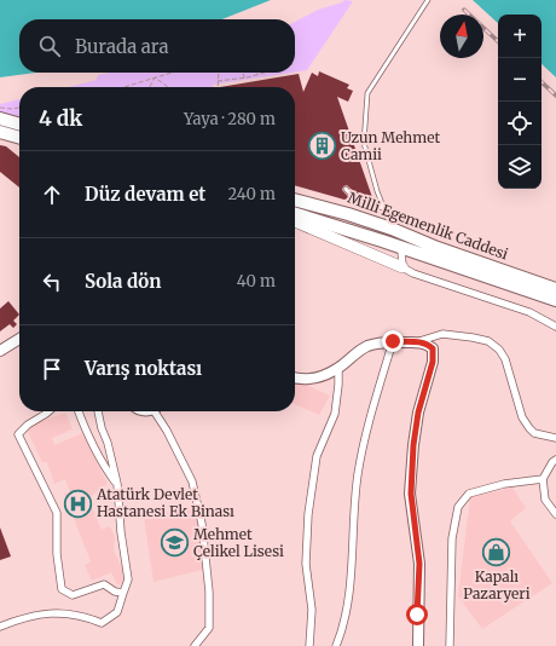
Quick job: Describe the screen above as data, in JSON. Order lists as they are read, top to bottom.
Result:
{
  "streets": {
    "highway": ["Milli Egemenlik Caddesi"]
  },
  "places": {
    "building": ["Uzun Mehmet Camii"],
    "hospital": ["Atatürk Devlet Hastanesi Ek Binası"],
    "school or university": ["Mehmet Çelikel Lisesi"],
    "shop": ["Kapalı Pazaryeri"]
  },
  "north": "top",
  "page": {
    "map_buttons": ["+", "−"],
    "search": "Burada ara",
    "heading": ["4 dk", "Yaya · 280 m"],
    "list": [
      ["Düz devam et", "240 m"],
      ["Sola dön", "40 m"],
      "Varış noktası"
    ]
  }
}
